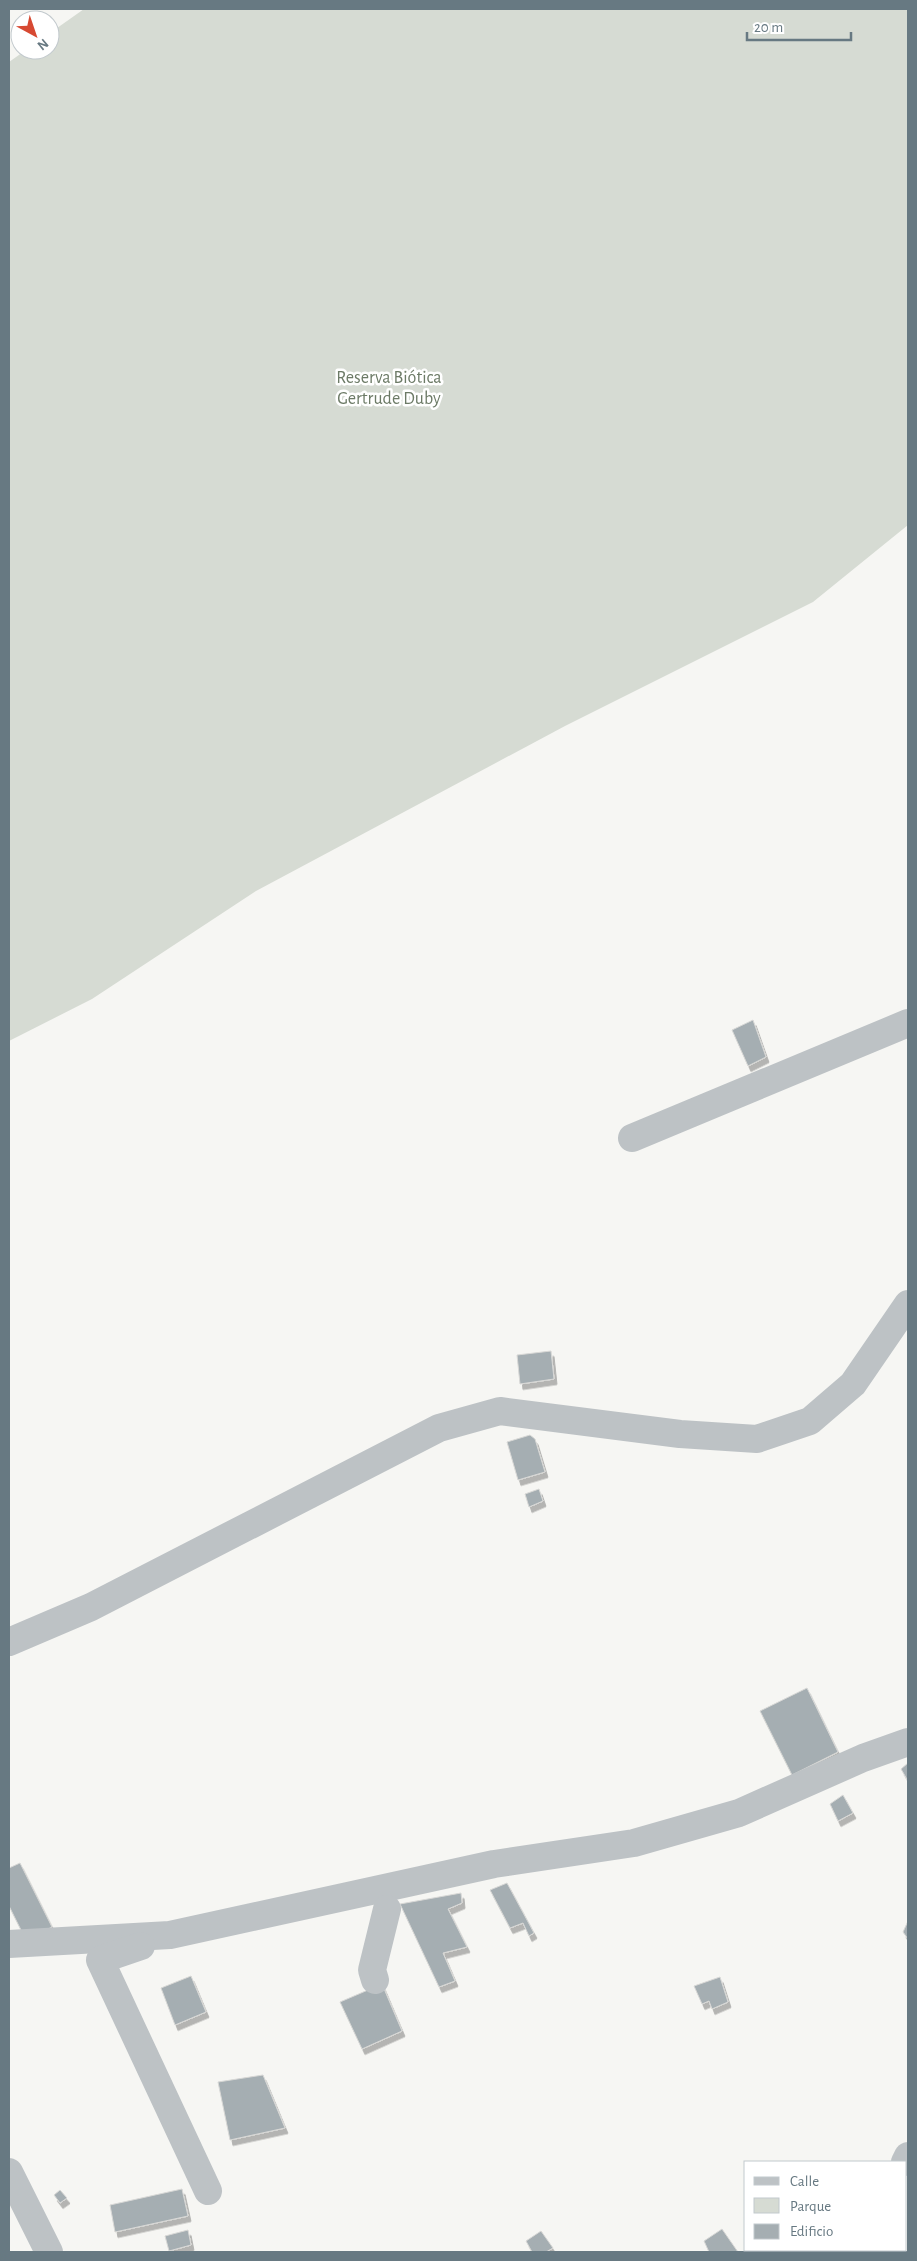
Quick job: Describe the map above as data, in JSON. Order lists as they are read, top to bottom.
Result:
{
  "parks": ["Reserva Biótica Gertrude Duby"],
  "legend": ["Calle", "Parque", "Edificio"],
  "scale_bar": "20 m",
  "north": "bottom right"
}
